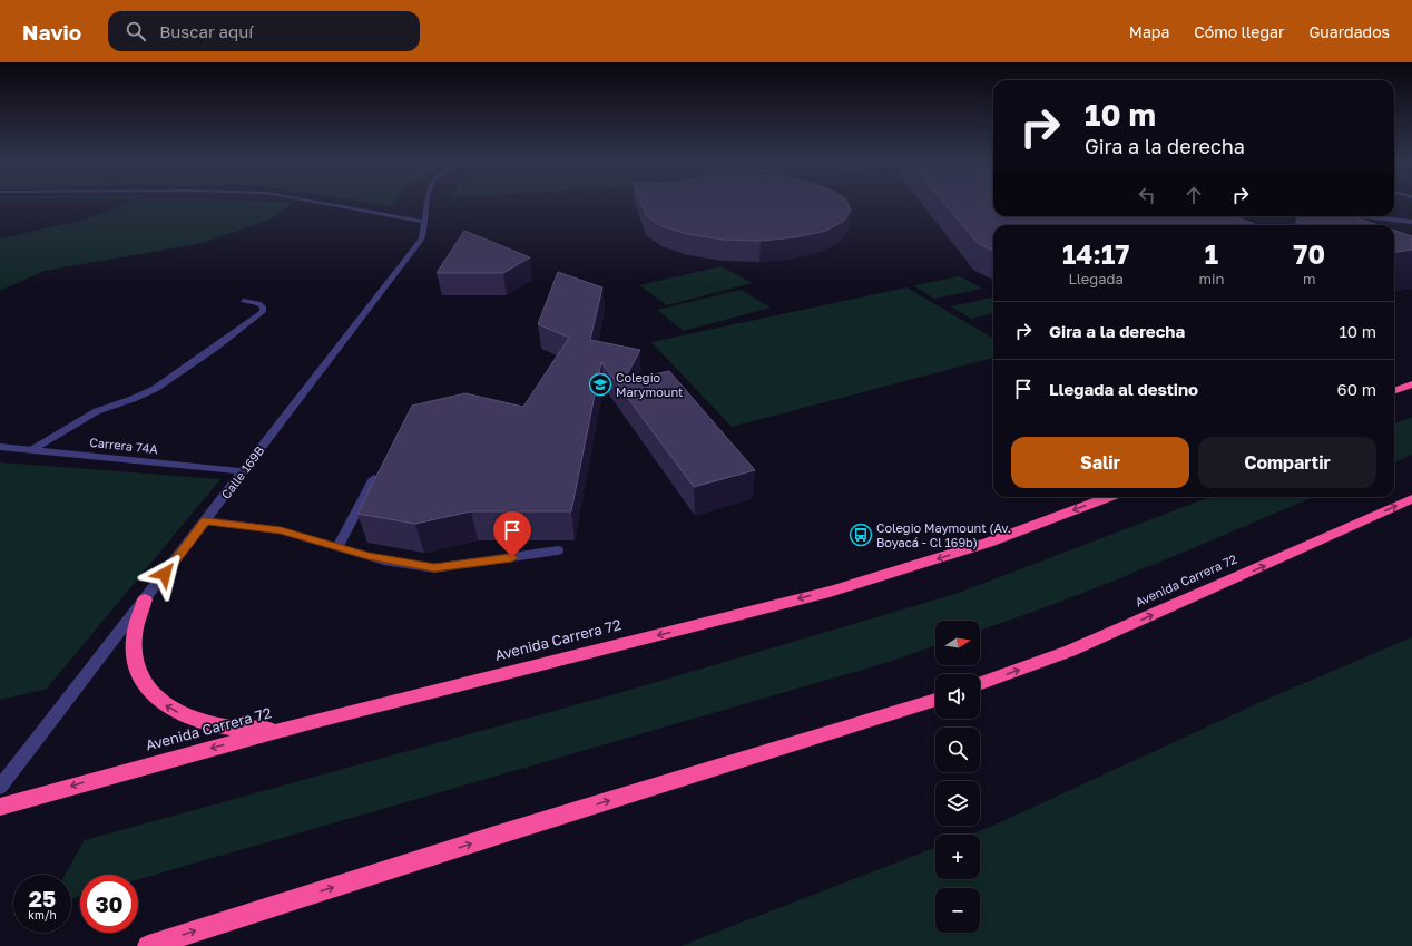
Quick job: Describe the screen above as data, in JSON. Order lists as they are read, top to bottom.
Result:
{
  "streets": {
    "highway": ["Avenida Carrera 72"],
    "street": ["Carrera 74A", "Calle 169B"]
  },
  "crossings": [
    ["Carrera 74A", "Calle 169B"]
  ],
  "places": {
    "school or university": ["Colegio Marymount"],
    "bus stop": ["Colegio Maymount (Av. Boyacá - Cl 169b)"]
  },
  "north": "right",
  "page": {
    "header": "Navio",
    "search": "Buscar aquí",
    "nav": ["Mapa", "Cómo llegar", "Guardados"],
    "turn": ["10 m", "Gira a la derecha"],
    "eta": [
      "14:17",
      "Llegada",
      "1",
      "min",
      "70",
      "m"
    ],
    "list": [
      {
        "name": "Gira a la derecha",
        "value": "10 m"
      },
      {
        "name": "Llegada al destino",
        "value": "60 m"
      }
    ],
    "buttons": ["Salir", "Compartir"],
    "map_buttons": ["+", "−"],
    "speed": "25 km/h",
    "limit": "30"
  }
}
